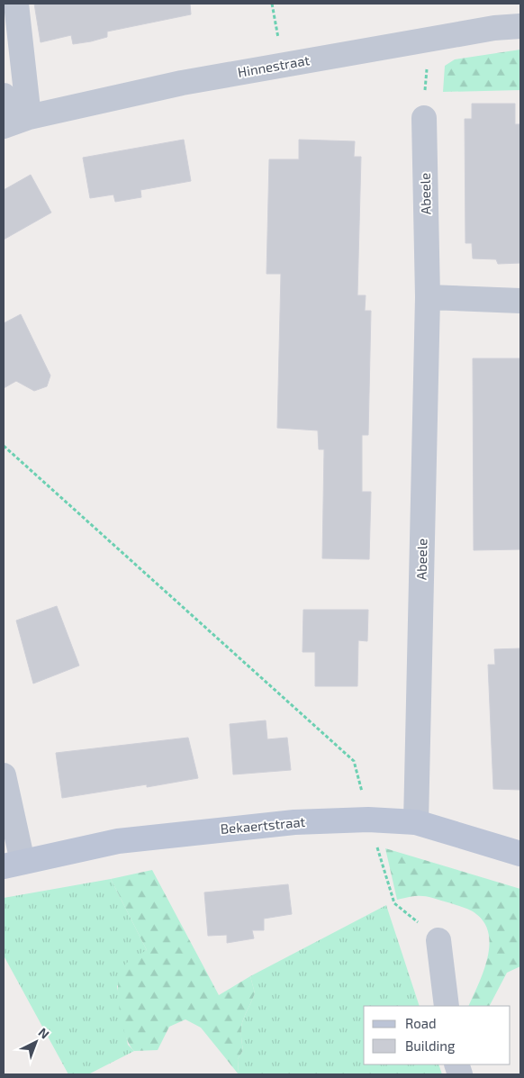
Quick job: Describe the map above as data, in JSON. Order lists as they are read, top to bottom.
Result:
{
  "streets": {
    "street": ["Hinnestraat", "Abeele", "Bekaertstraat"]
  },
  "crossings": [
    ["Abeele", "Bekaertstraat"]
  ],
  "legend": ["Road", "Building"],
  "north": "top right"
}
